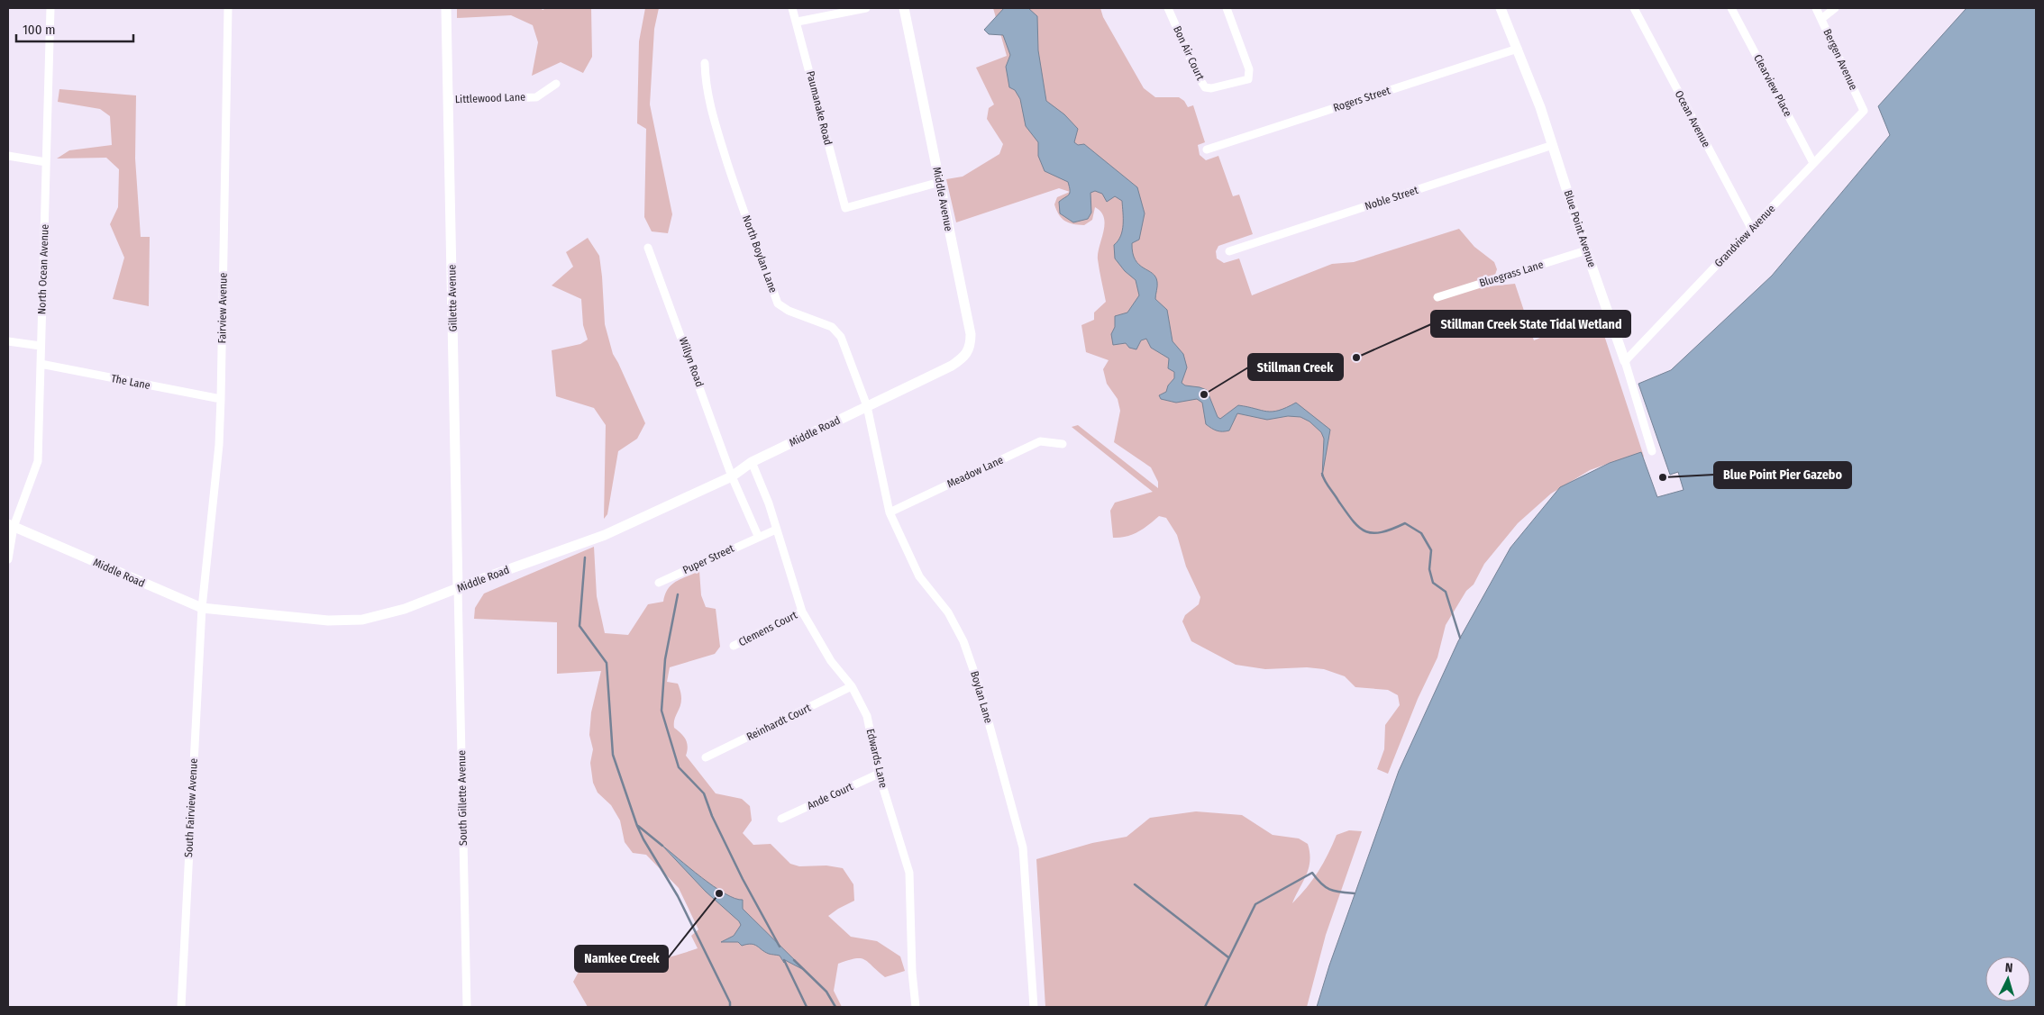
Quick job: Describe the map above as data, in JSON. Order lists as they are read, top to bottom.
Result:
{
  "streets": {
    "main road": [
      "Middle Avenue",
      "Blue Point Avenue",
      "Gillette Avenue",
      "Middle Road"
    ],
    "street": [
      "Bon Air Court",
      "Bergen Avenue",
      "Clearview Place",
      "Littlewood Lane",
      "Rogers Street",
      "Paumanake Road",
      "Ocean Avenue",
      "Noble Street",
      "Grandview Avenue",
      "North Boylan Lane",
      "North Ocean Avenue",
      "Bluegrass Lane",
      "Fairview Avenue",
      "Willyn Road",
      "The Lane",
      "Meadow Lane",
      "Puper Street",
      "Clemens Court",
      "Boylan Lane",
      "Reinhardt Court",
      "Edwards Lane",
      "Ande Court",
      "South Gillette Avenue",
      "South Fairview Avenue"
    ]
  },
  "crossings": [
    ["Bergen Avenue", "Grandview Avenue"],
    ["Clearview Place", "Grandview Avenue"],
    ["Littlewood Lane", "Gillette Avenue"],
    ["Rogers Street", "Blue Point Avenue"],
    ["Paumanake Road", "Middle Avenue"],
    ["Ocean Avenue", "Grandview Avenue"],
    ["Noble Street", "Blue Point Avenue"],
    ["Middle Avenue", "Middle Road"],
    ["Blue Point Avenue", "Grandview Avenue"],
    ["Blue Point Avenue", "Bluegrass Lane"],
    ["North Boylan Lane", "Middle Road"],
    ["North Boylan Lane", "Boylan Lane"],
    ["North Ocean Avenue", "The Lane"],
    ["North Ocean Avenue", "Middle Road"],
    ["Gillette Avenue", "Middle Road"],
    ["Gillette Avenue", "South Gillette Avenue"],
    ["Fairview Avenue", "The Lane"],
    ["Fairview Avenue", "Middle Road"],
    ["Fairview Avenue", "South Fairview Avenue"],
    ["Willyn Road", "Middle Road"],
    ["Willyn Road", "Puper Street"],
    ["Middle Road", "Boylan Lane"],
    ["Middle Road", "Edwards Lane"],
    ["Middle Road", "South Gillette Avenue"],
    ["Middle Road", "South Fairview Avenue"],
    ["Meadow Lane", "Boylan Lane"],
    ["Clemens Court", "Edwards Lane"],
    ["Reinhardt Court", "Edwards Lane"],
    ["Edwards Lane", "Ande Court"]
  ],
  "places": [
    "Stillman Creek State Tidal Wetland",
    "Stillman Creek",
    "Blue Point Pier Gazebo",
    "Namkee Creek"
  ],
  "scale_bar": "100 m",
  "north": "top"
}
